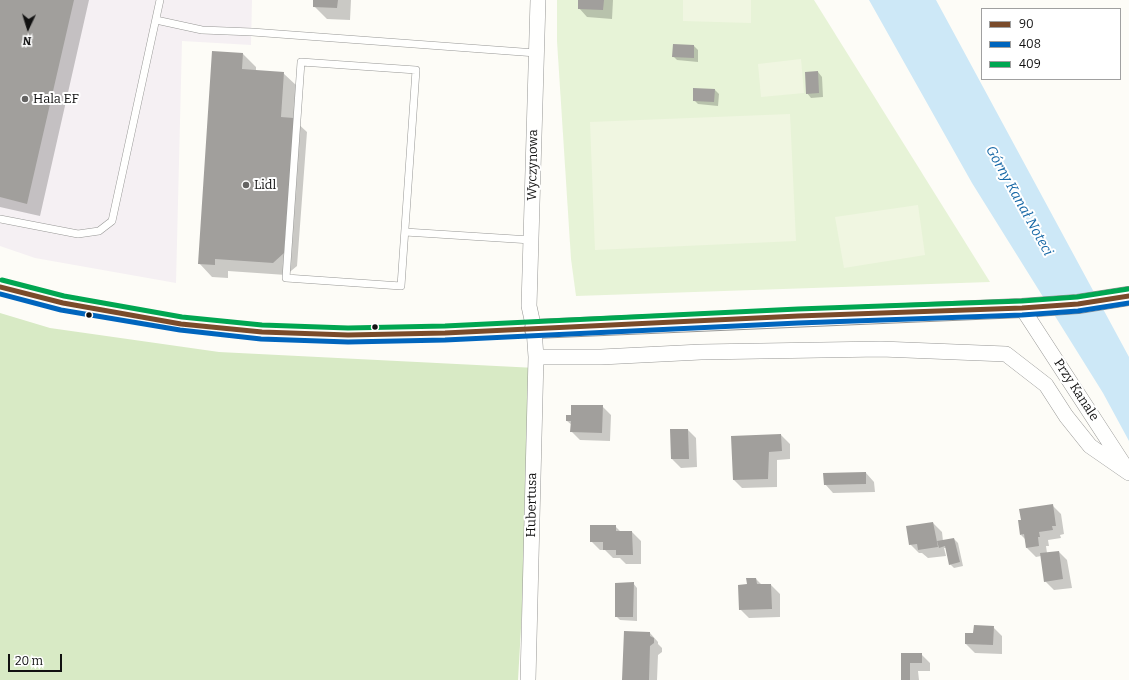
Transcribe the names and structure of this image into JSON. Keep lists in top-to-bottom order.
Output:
{
  "streets": {
    "street": ["Wyczynowa", "Przy Kanale", "Hubertusa"]
  },
  "crossings": [
    ["Wyczynowa", "Hubertusa"]
  ],
  "water": ["Górny Kanał Noteci"],
  "places": ["Hala EF", "Lidl"],
  "lines": ["transit line 409", "transit line 90", "transit line 408"],
  "legend": ["90", "408", "409"],
  "scale_bar": "20 m",
  "north": "bottom"
}
